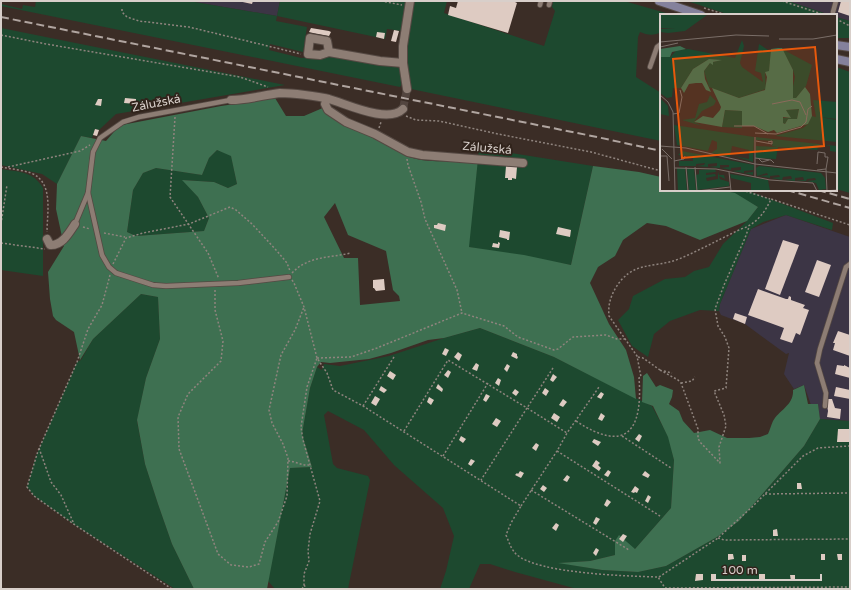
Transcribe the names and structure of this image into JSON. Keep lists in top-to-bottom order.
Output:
{
  "streets": {
    "street": ["Zálužská"]
  },
  "scale_bar": "100 m"
}
